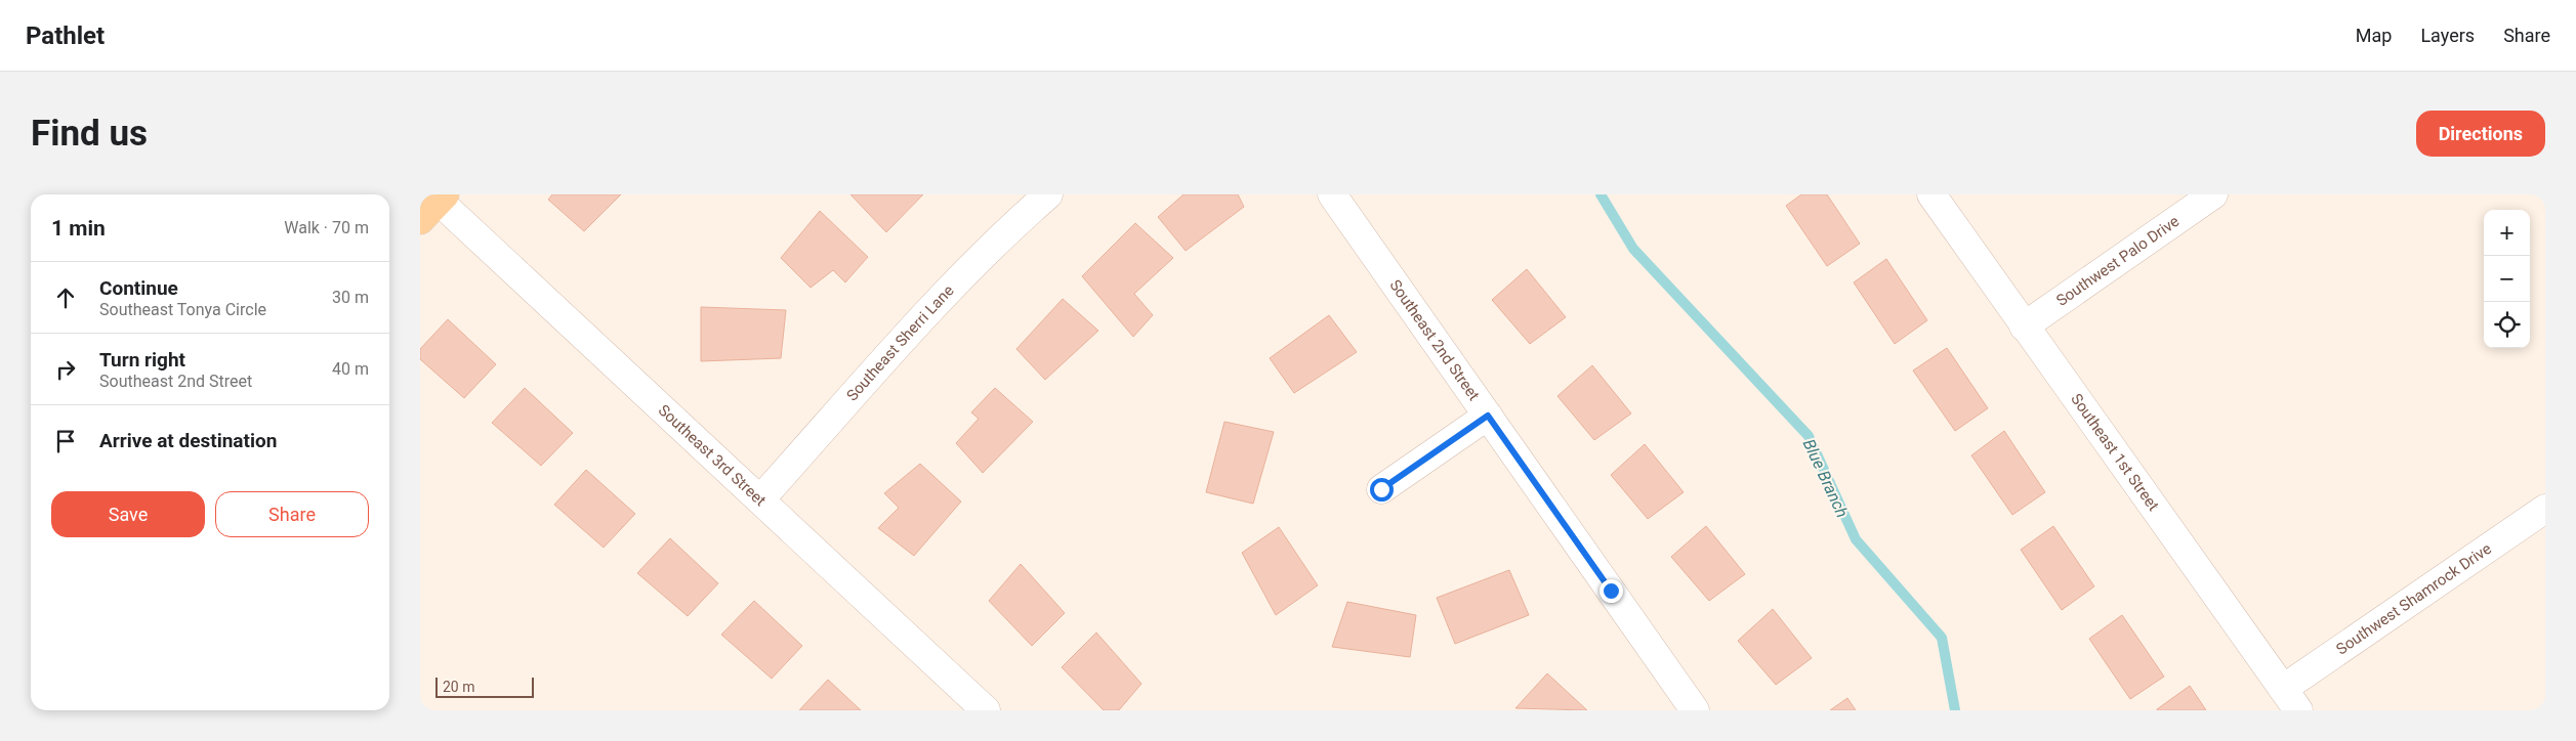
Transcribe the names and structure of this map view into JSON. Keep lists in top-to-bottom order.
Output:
{
  "streets": {
    "street": [
      "Southwest Palo Drive",
      "Southeast 2nd Street",
      "Southeast Sherri Lane",
      "Southeast 1st Street",
      "Southeast 3rd Street",
      "Southwest Shamrock Drive"
    ]
  },
  "crossings": [
    ["Southwest Palo Drive", "Southeast 1st Street"],
    ["Southeast Sherri Lane", "Southeast 3rd Street"],
    ["Southeast 1st Street", "Southwest Shamrock Drive"]
  ],
  "water": ["Blue Branch"],
  "scale_bar": "20 m",
  "page": {
    "header": "Pathlet",
    "nav": ["Map", "Layers", "Share"],
    "buttons": [
      "Directions",
      ["Save", "Share"]
    ],
    "title": "Find us",
    "heading": ["1 min", "Walk · 70 m"],
    "map_buttons": ["+", "−"],
    "list": [
      ["Continue", "Southeast Tonya Circle", "30 m"],
      ["Turn right", "Southeast 2nd Street", "40 m"],
      "Arrive at destination"
    ],
    "scale": "20 m"
  }
}
